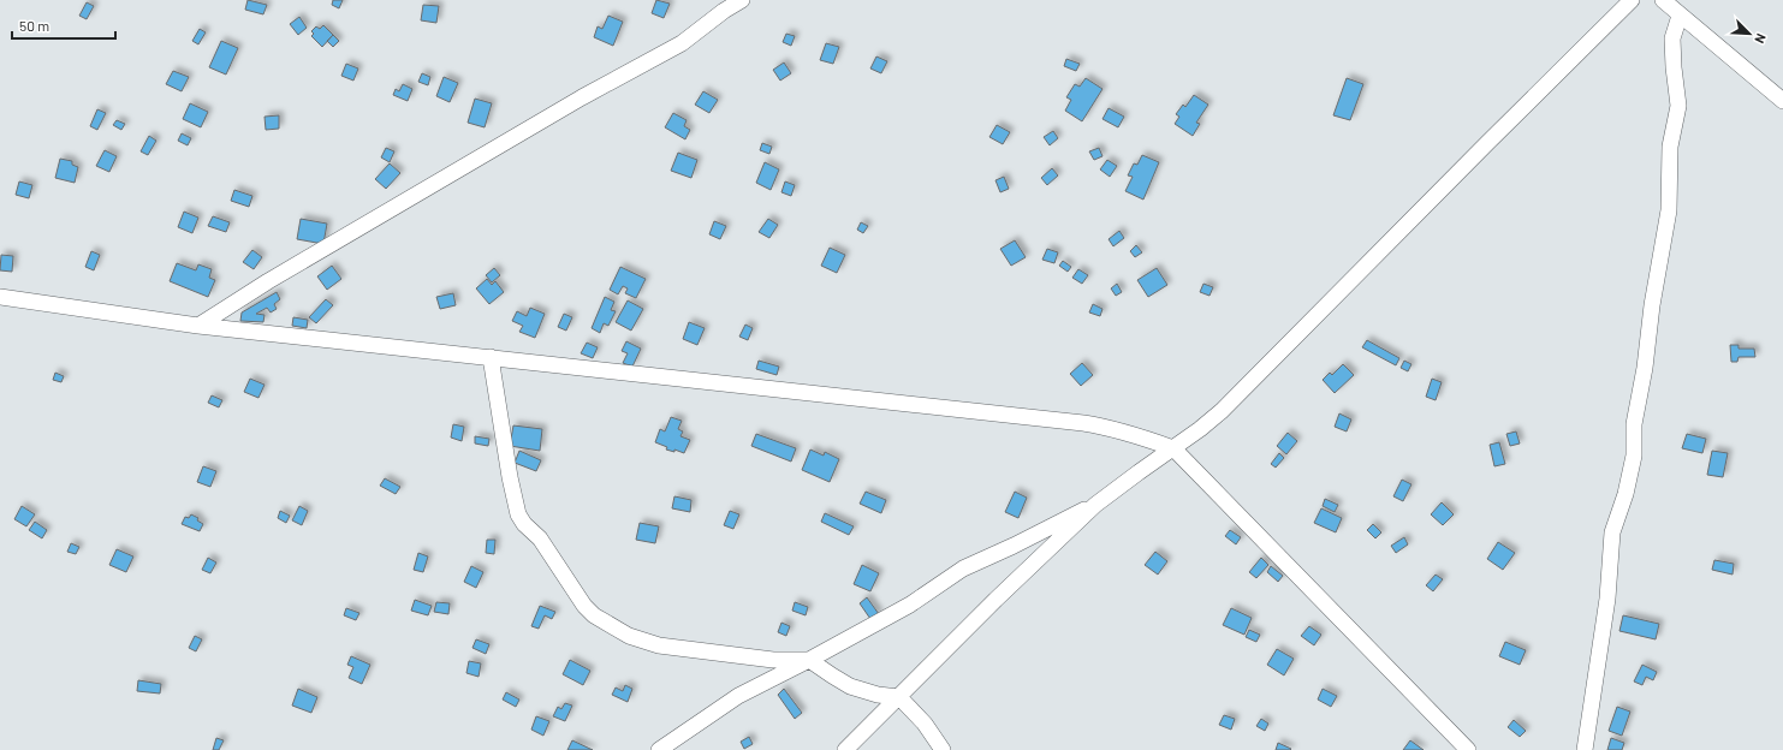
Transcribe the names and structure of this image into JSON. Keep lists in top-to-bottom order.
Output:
{
  "scale_bar": "50 m",
  "north": "bottom right"
}
